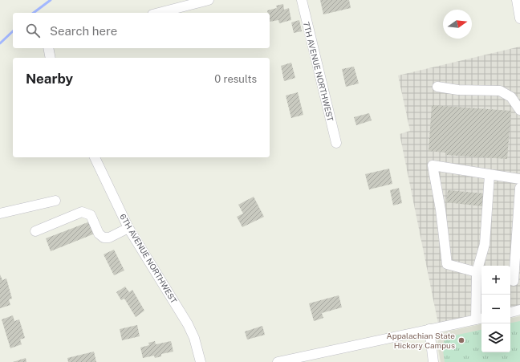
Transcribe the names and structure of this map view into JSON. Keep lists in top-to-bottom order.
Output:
{
  "streets": {
    "street": ["7TH AVENUE NORTHWEST", "6TH AVENUE NORTHWEST"]
  },
  "places": ["Appalachian State Hickory Campus"],
  "north": "right",
  "page": {
    "search": "Search here",
    "heading": ["Nearby", "0 results"],
    "map_buttons": ["+", "−"]
  }
}
